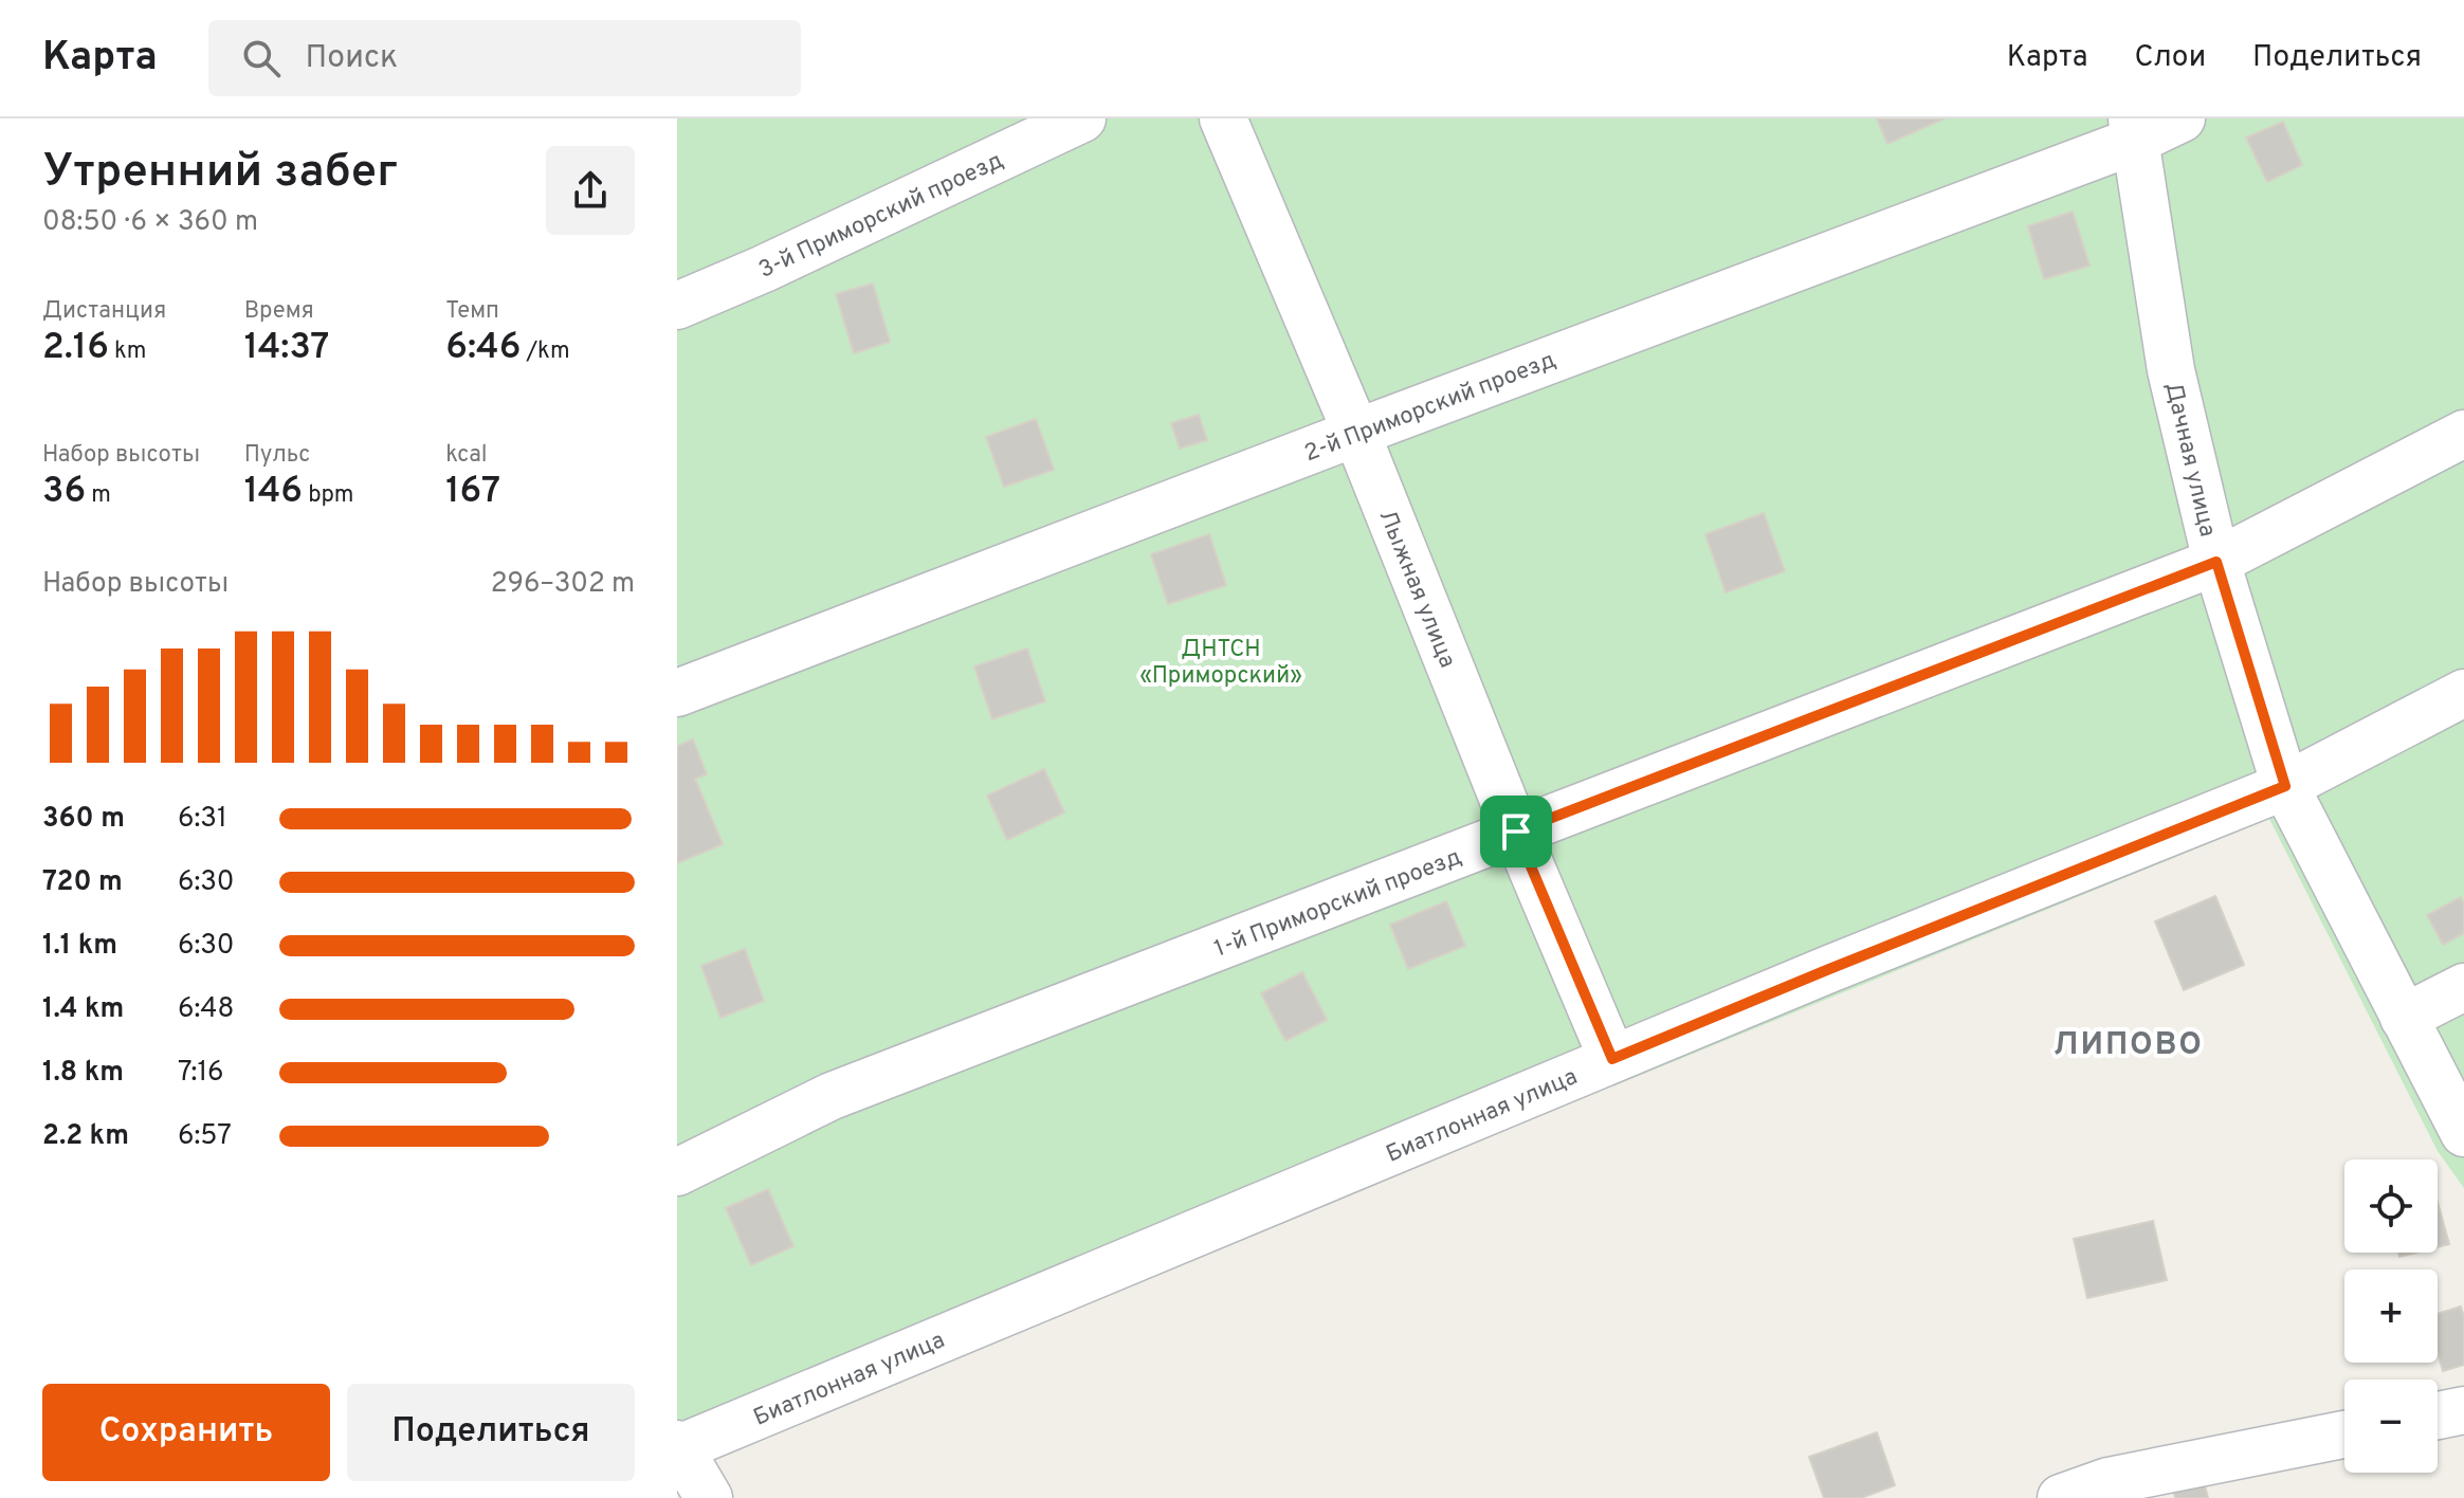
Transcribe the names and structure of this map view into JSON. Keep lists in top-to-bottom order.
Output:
{
  "streets": {
    "street": [
      "3-й Приморский проезд",
      "2-й Приморский проезд",
      "Дачная улица",
      "Лыжная улица",
      "1-й Приморский проезд",
      "Биатлонная улица"
    ]
  },
  "crossings": [
    ["2-й Приморский проезд", "Дачная улица"],
    ["2-й Приморский проезд", "Лыжная улица"],
    ["Дачная улица", "1-й Приморский проезд"],
    ["Дачная улица", "Биатлонная улица"],
    ["Лыжная улица", "1-й Приморский проезд"],
    ["Лыжная улица", "Биатлонная улица"]
  ],
  "districts": ["ЛИПОВО"],
  "parks": ["ДНТСН «Приморский»"],
  "page": {
    "header": "Карта",
    "search": "Поиск",
    "nav": ["Карта", "Слои", "Поделиться"],
    "heading": ["Утренний забег", "08:50 · 6 × 360 m"],
    "stats": [
      ["Дистанция", "2.16 km"],
      ["Время", "14:37"],
      ["Темп", "6:46 /km"],
      ["Набор высоты", "36 m"],
      ["Пульс", "146 bpm"],
      ["kcal", "167"]
    ],
    "chart": ["Набор высоты", "296–302 m"],
    "list": [
      {
        "name": "360 m",
        "note": "6:31"
      },
      {
        "name": "720 m",
        "note": "6:30"
      },
      {
        "name": "1.1 km",
        "note": "6:30"
      },
      {
        "name": "1.4 km",
        "note": "6:48"
      },
      {
        "name": "1.8 km",
        "note": "7:16"
      },
      {
        "name": "2.2 km",
        "note": "6:57"
      }
    ],
    "map_buttons": ["+", "−"],
    "buttons": ["Сохранить", "Поделиться"]
  }
}
